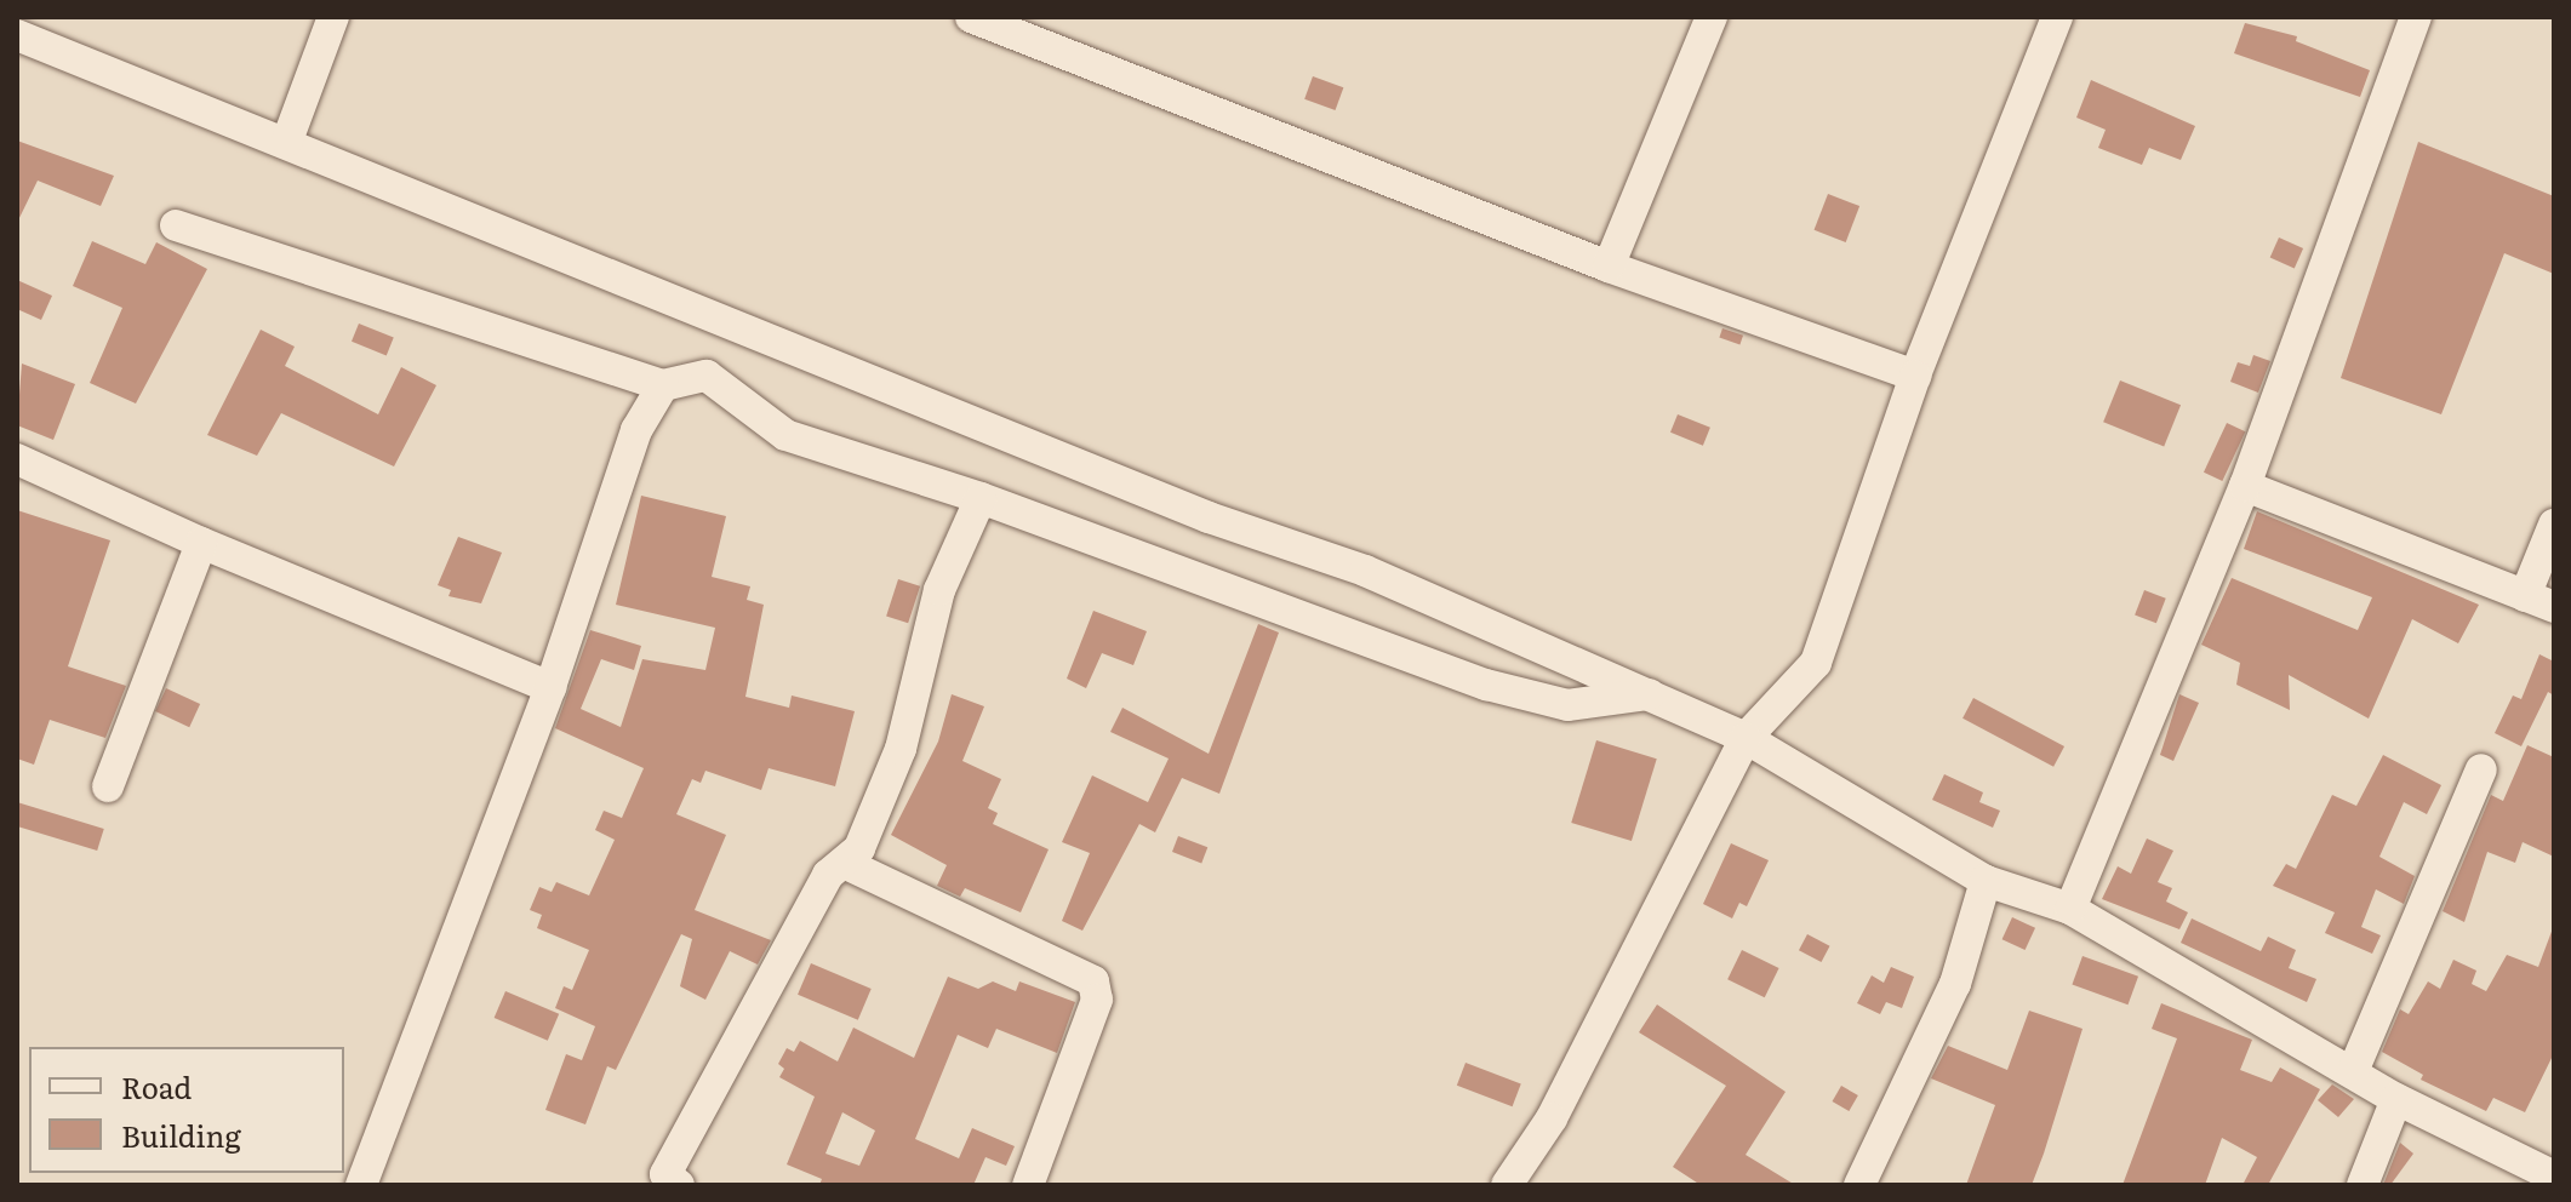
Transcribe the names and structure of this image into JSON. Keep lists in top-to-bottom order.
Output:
{
  "legend": ["Road", "Building"]
}
